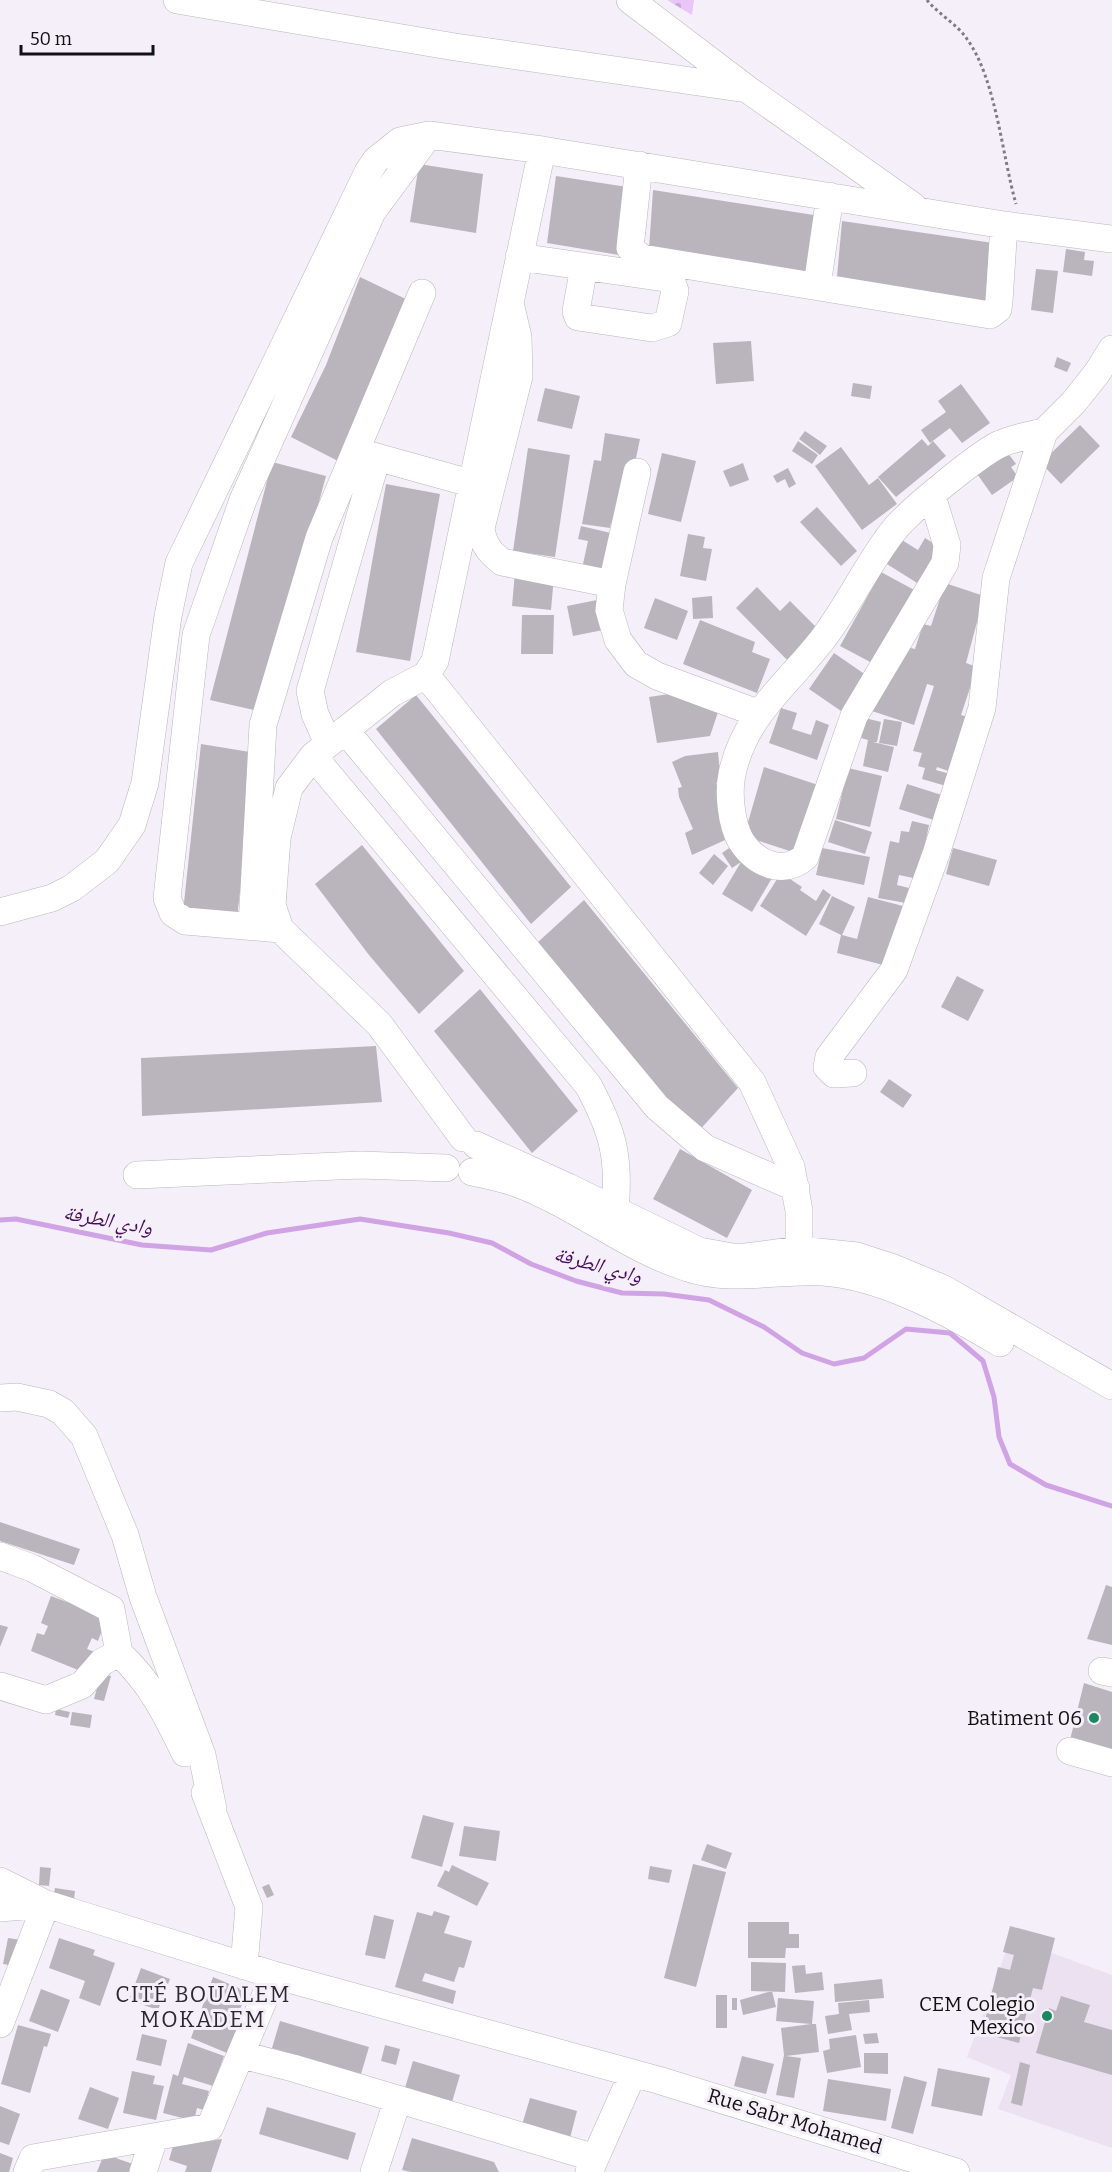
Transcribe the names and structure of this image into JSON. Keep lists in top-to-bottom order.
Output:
{
  "streets": {
    "street": ["Rue Sabr Mohamed"]
  },
  "districts": ["CITÉ BOUALEM MOKADEM"],
  "water": ["وادي الطرفة"],
  "places": ["Batiment 06", "CEM Colegio Mexico"],
  "scale_bar": "50 m"
}
